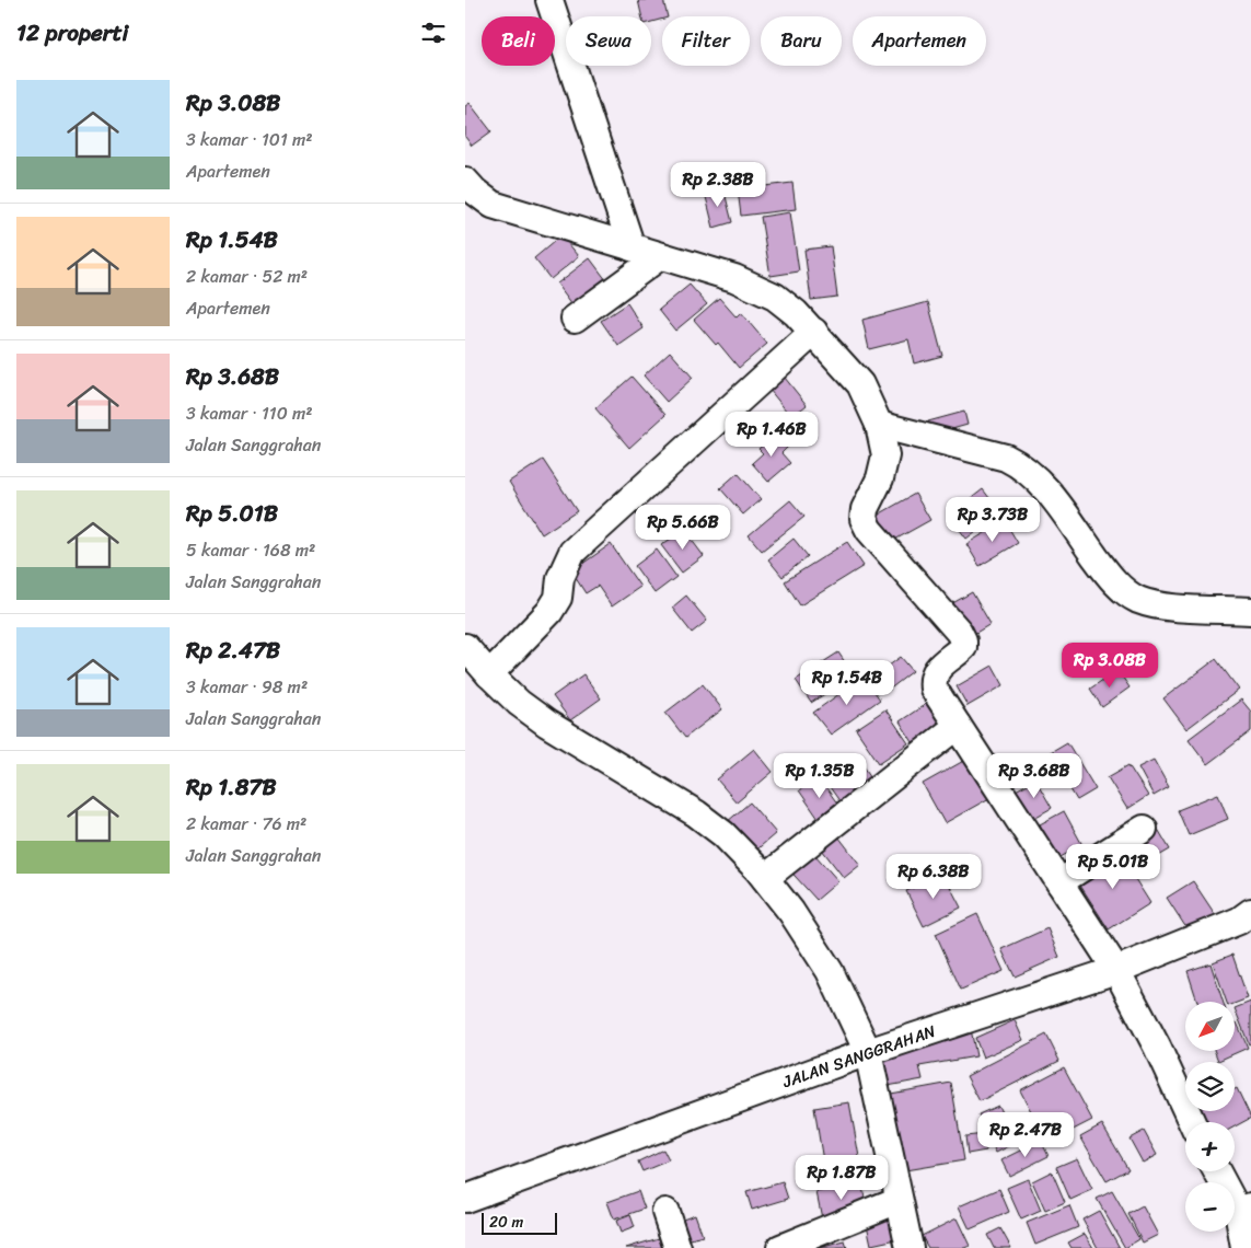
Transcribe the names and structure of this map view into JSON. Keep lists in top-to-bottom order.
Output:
{
  "streets": {
    "street": ["JALAN SANGGRAHAN"]
  },
  "scale_bar": "20 m",
  "north": "bottom left",
  "page": {
    "heading": "12 properti",
    "chip": [
      "Beli",
      "Sewa",
      "Filter",
      "Baru",
      "Apartemen"
    ],
    "list": [
      {
        "name": "Rp 3.08B",
        "note": "3 kamar · 101 m² · Apartemen"
      },
      {
        "name": "Rp 1.54B",
        "note": "2 kamar · 52 m² · Apartemen"
      },
      {
        "name": "Rp 3.68B",
        "note": "3 kamar · 110 m² · Jalan Sanggrahan"
      },
      {
        "name": "Rp 5.01B",
        "note": "5 kamar · 168 m² · Jalan Sanggrahan"
      },
      {
        "name": "Rp 2.47B",
        "note": "3 kamar · 98 m² · Jalan Sanggrahan"
      },
      {
        "name": "Rp 1.87B",
        "note": "2 kamar · 76 m² · Jalan Sanggrahan"
      }
    ],
    "price": [
      "Rp 2.38B",
      "Rp 1.46B",
      "Rp 3.73B",
      "Rp 5.66B",
      "Rp 3.08B",
      "Rp 1.54B",
      "Rp 1.35B",
      "Rp 3.68B",
      "Rp 5.01B",
      "Rp 6.38B",
      "Rp 2.47B",
      "Rp 1.87B"
    ],
    "map_buttons": ["+", "−"],
    "scale": "20 m"
  }
}
